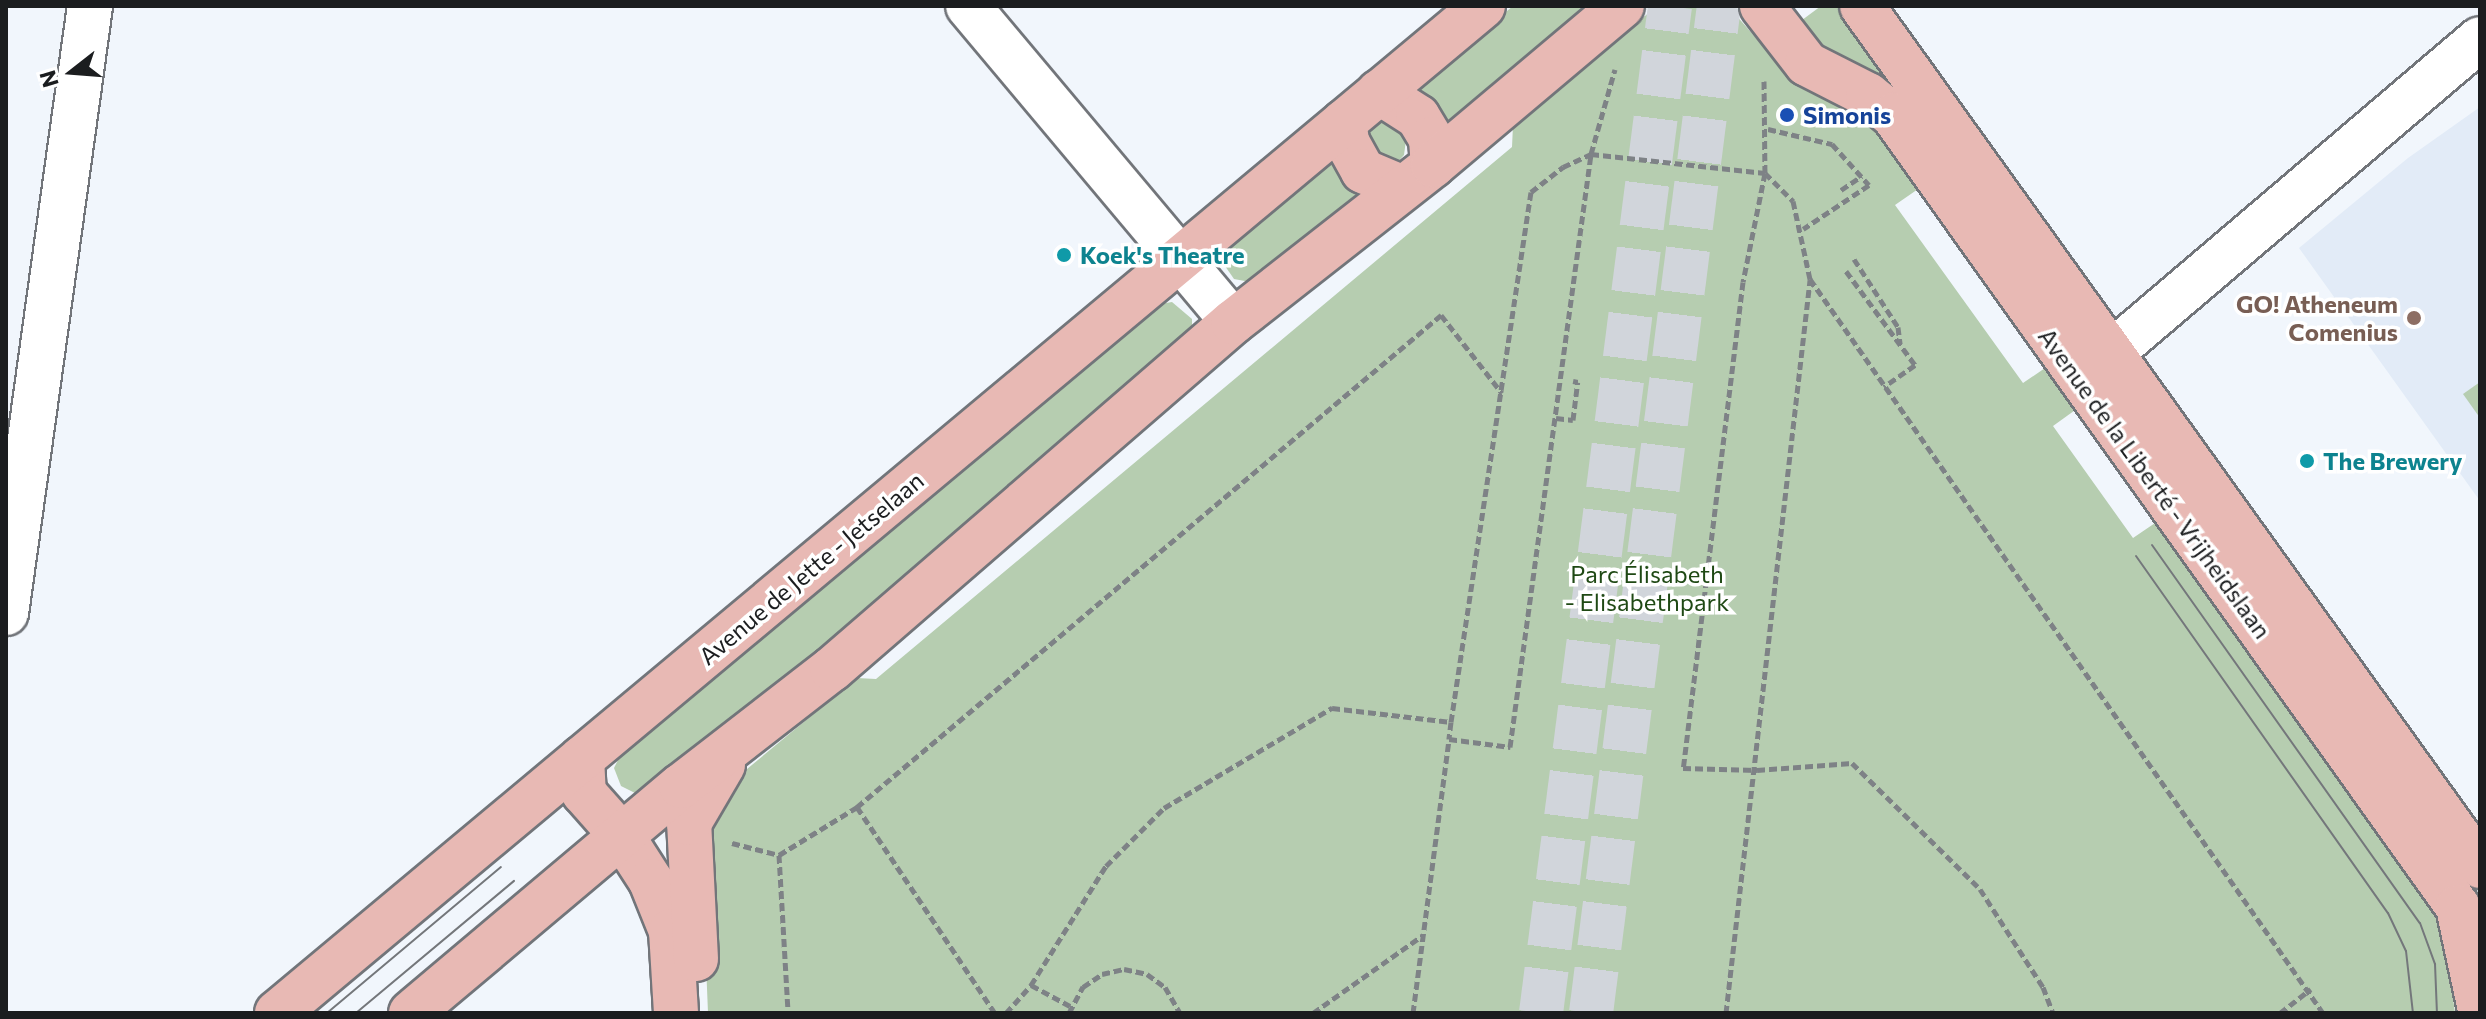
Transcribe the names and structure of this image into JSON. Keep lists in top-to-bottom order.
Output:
{
  "streets": {
    "main road": ["Avenue de la Liberté - Vrijheidslaan", "Avenue de Jette - Jetselaan"]
  },
  "parks": ["Parc Élisabeth - Elisabethpark"],
  "places": [
    "Simonis",
    "Koek's Theatre",
    "GO! Atheneum Comenius",
    "The Brewery"
  ],
  "north": "left"
}
